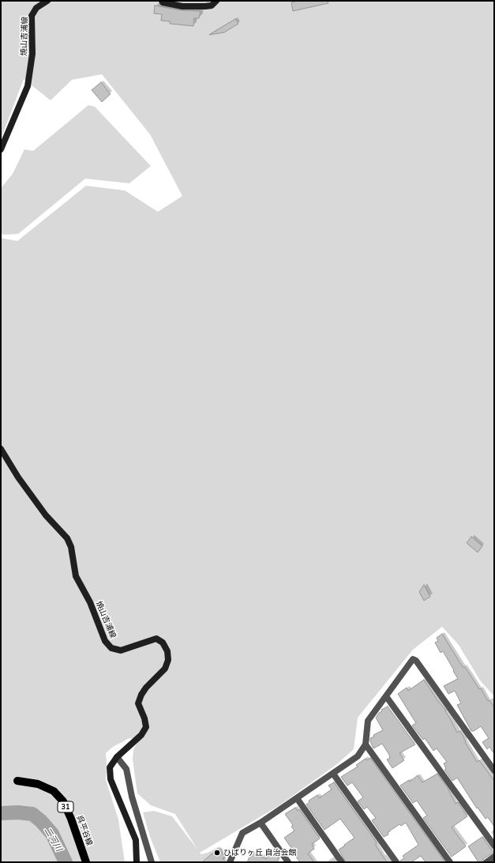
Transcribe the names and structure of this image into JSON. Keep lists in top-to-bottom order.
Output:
{
  "streets": {
    "main road": ["焼山吉浦線", "31", "呉平谷線"]
  },
  "water": ["二河川"],
  "places": ["ひばりヶ丘 自治会館"]
}
